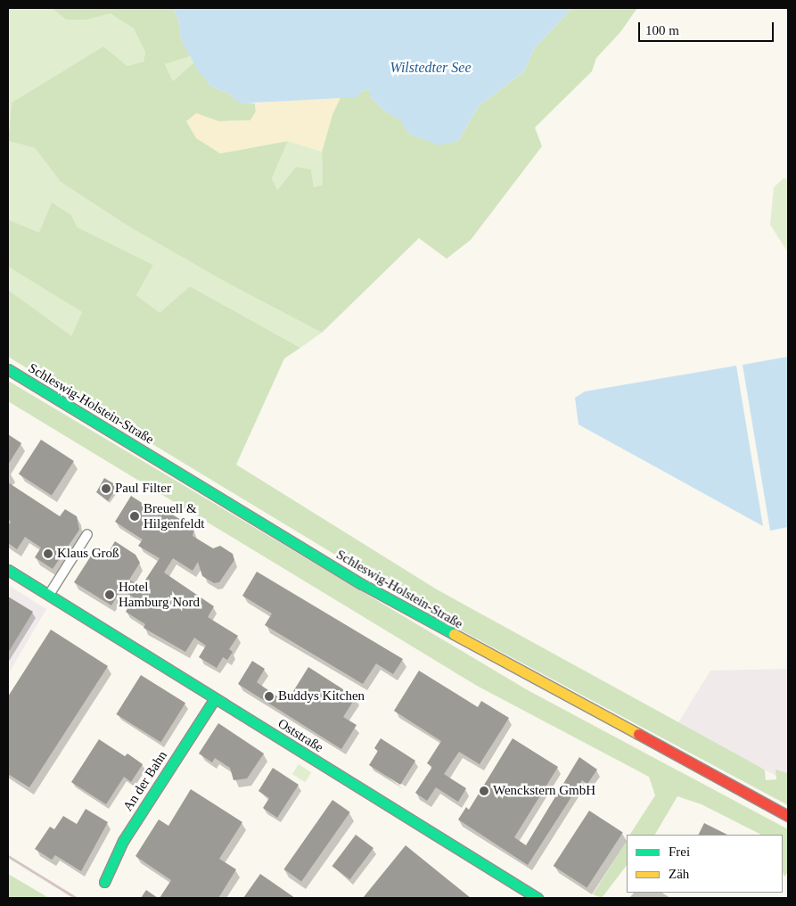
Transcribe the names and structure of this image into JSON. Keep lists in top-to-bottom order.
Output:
{
  "streets": {
    "main road": ["Schleswig-Holstein-Straße", "Oststraße", "An der Bahn"]
  },
  "crossings": [
    ["Oststraße", "An der Bahn"]
  ],
  "water": ["Wilstedter See"],
  "places": [
    "Paul Filter",
    "Breuell & Hilgenfeldt",
    "Klaus Groß",
    "Hotel Hamburg Nord",
    "Buddys Kitchen",
    "Wenckstern GmbH"
  ],
  "legend": ["Frei", "Zäh"],
  "scale_bar": "100 m"
}
